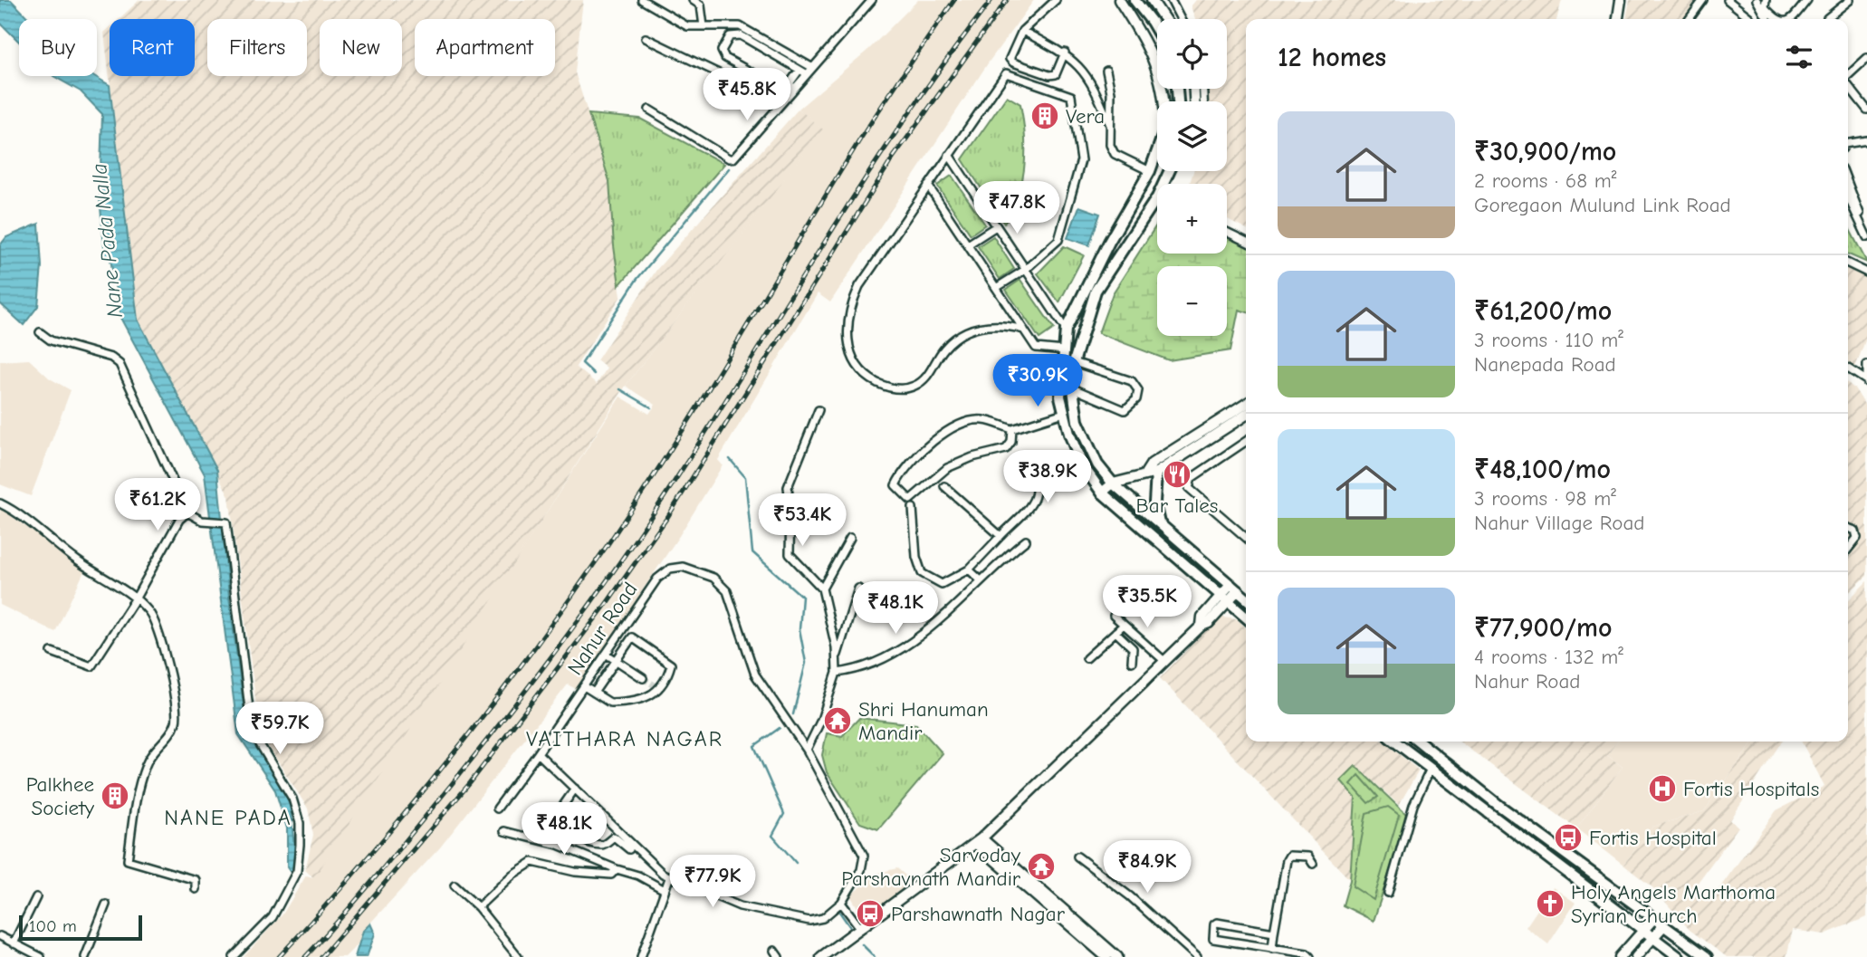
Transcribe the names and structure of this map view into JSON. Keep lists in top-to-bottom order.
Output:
{
  "streets": {
    "street": ["Nahur Road"]
  },
  "districts": ["VAITHARA NAGAR", "NANE PADA"],
  "water": ["Nane Pada Nalla"],
  "places": {
    "building": ["Vera", "Palkhee Society"],
    "restaurant": ["Bar Tales"],
    "temple": ["Shri Hanuman Mandir", "Sarvoday Parshavnath Mandir"],
    "hospital": ["Fortis Hospitals"],
    "bus stop": ["Fortis Hospital", "Parshawnath Nagar"],
    "church": ["Holy Angels Marthoma Syrian Church"]
  },
  "scale_bar": "100 m",
  "page": {
    "map_buttons": ["+", "−"],
    "chip": [
      "Buy",
      "Rent",
      "Filters",
      "New",
      "Apartment"
    ],
    "heading": "12 homes",
    "price": [
      "₹45.8K",
      "₹47.8K",
      "₹30.9K",
      "₹38.9K",
      "₹61.2K",
      "₹53.4K",
      "₹35.5K",
      "₹48.1K",
      "₹59.7K",
      "₹48.1K",
      "₹84.9K",
      "₹77.9K"
    ],
    "list": [
      {
        "name": "₹30,900/mo",
        "note": "2 rooms · 68 m² · Goregaon Mulund Link Road"
      },
      {
        "name": "₹61,200/mo",
        "note": "3 rooms · 110 m² · Nanepada Road"
      },
      {
        "name": "₹48,100/mo",
        "note": "3 rooms · 98 m² · Nahur Village Road"
      },
      {
        "name": "₹77,900/mo",
        "note": "4 rooms · 132 m² · Nahur Road"
      }
    ],
    "scale": "100 m"
  }
}
